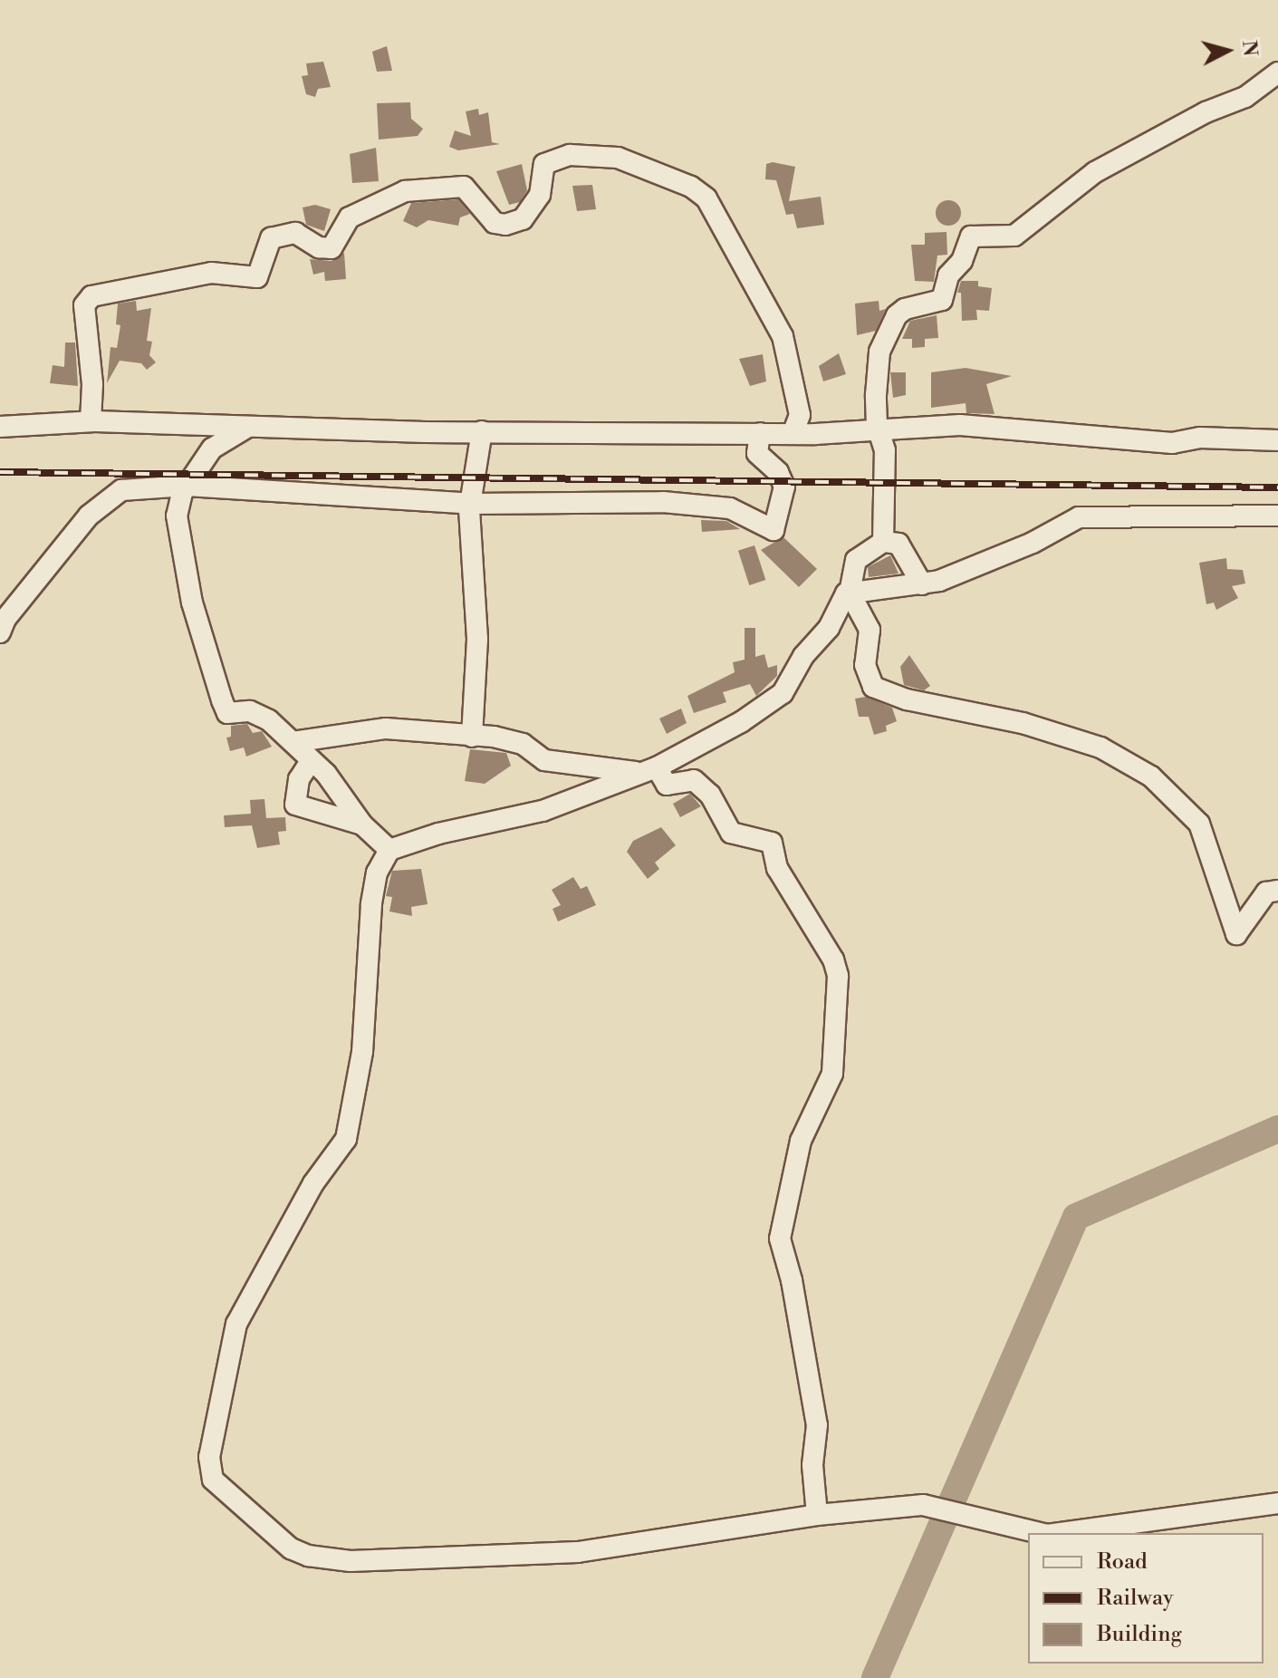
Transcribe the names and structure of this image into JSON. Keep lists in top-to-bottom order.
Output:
{
  "legend": ["Road", "Railway", "Building"],
  "north": "right"
}
